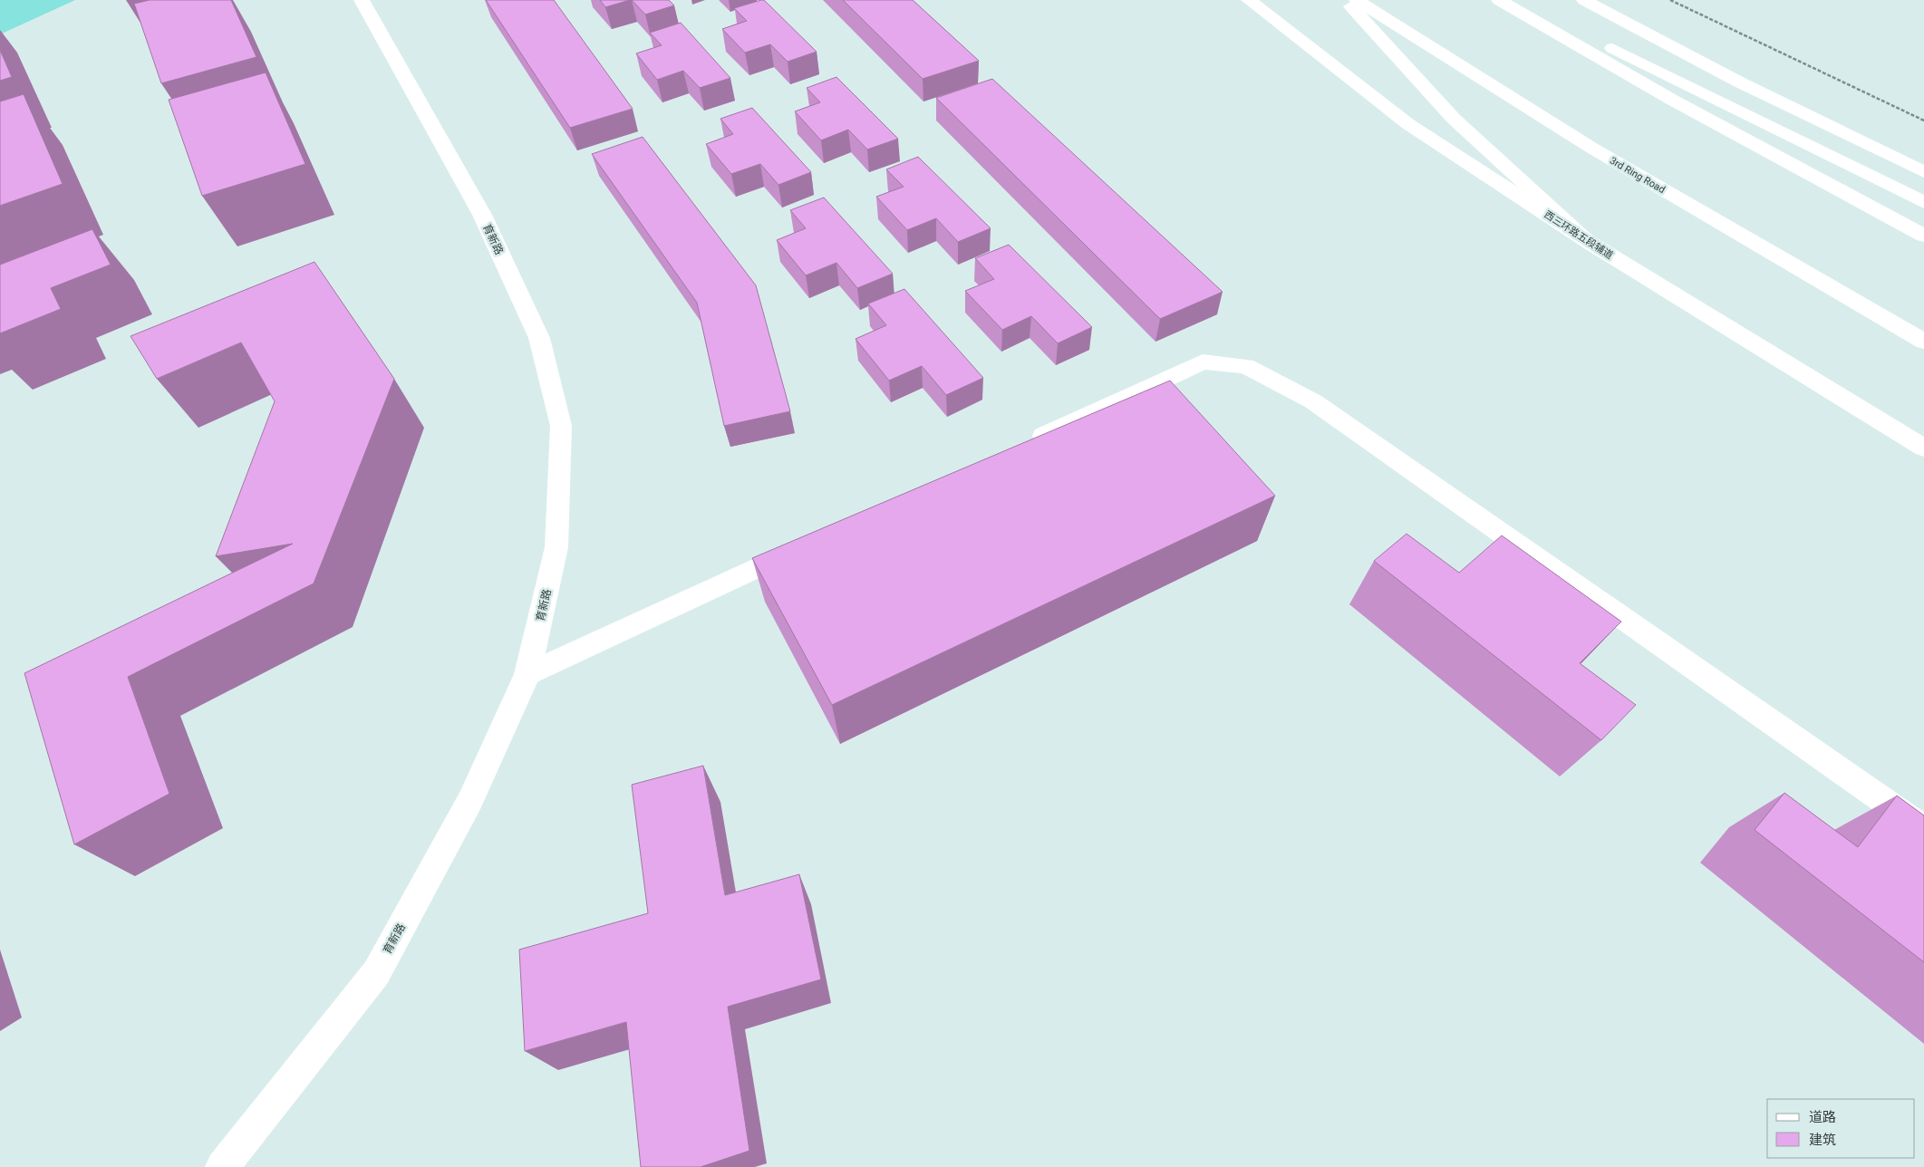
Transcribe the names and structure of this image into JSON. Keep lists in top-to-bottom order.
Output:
{
  "streets": {
    "main road": ["3rd Ring Road", "西三环路五段辅道", "育新路"]
  },
  "legend": ["道路", "建筑"]
}
